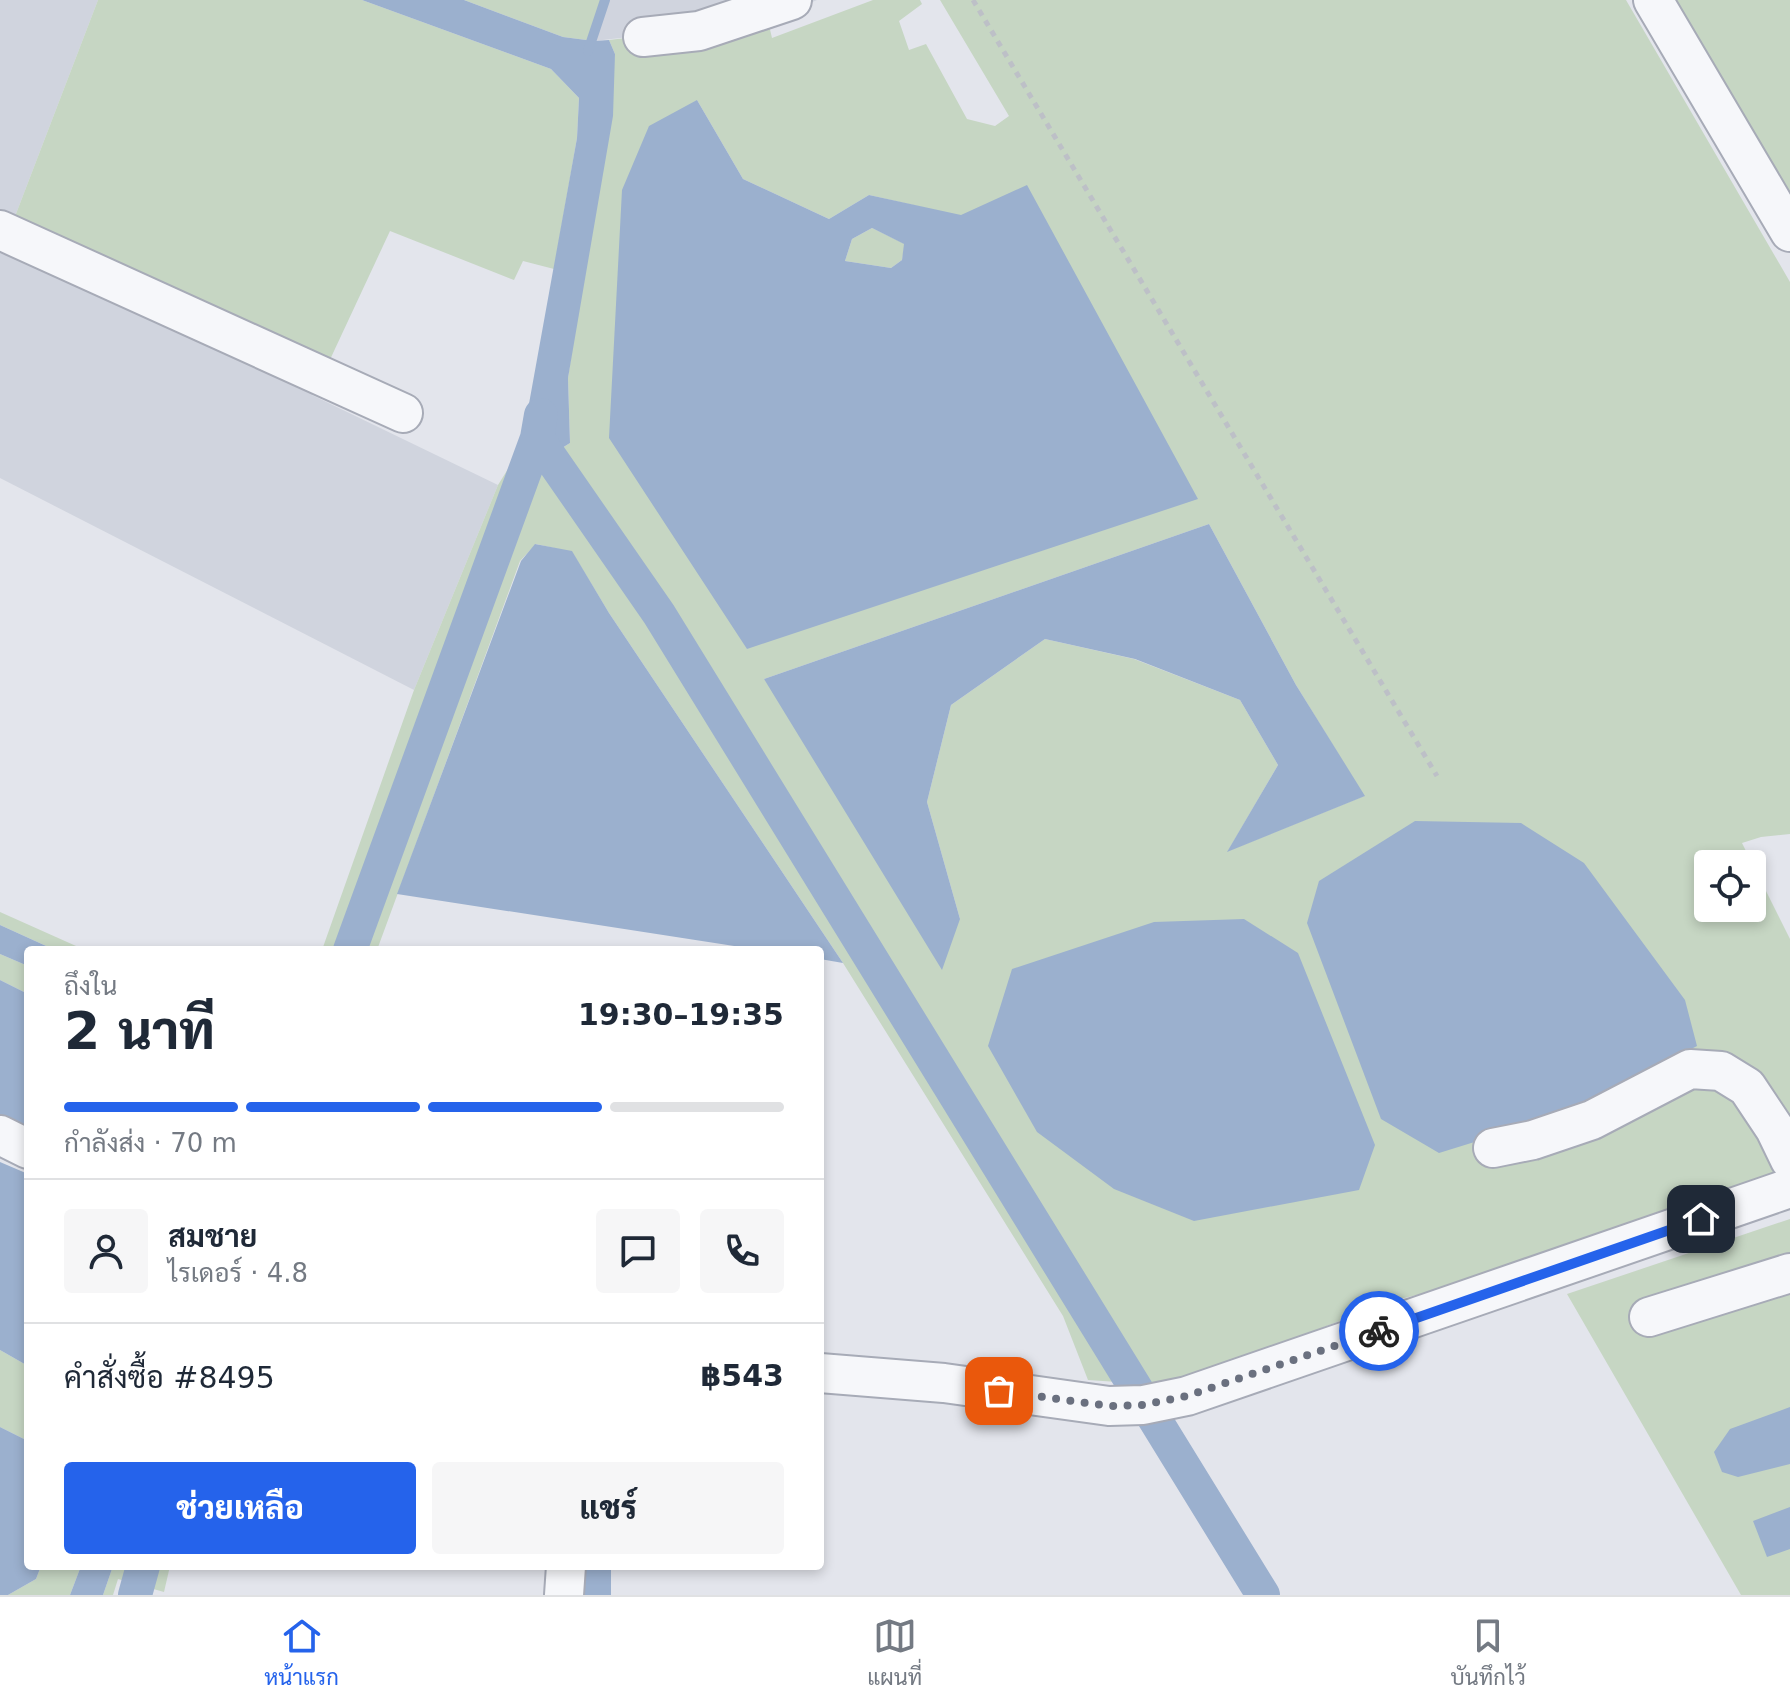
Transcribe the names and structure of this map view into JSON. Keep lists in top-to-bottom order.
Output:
{
  "page": {
    "heading": ["2 นาที", "ถึงใน", "19:30–19:35"],
    "panel": [
      "สมชาย",
      "ไรเดอร์ · 4.8",
      "คำสั่งซื้อ #8495",
      "฿543"
    ],
    "bar": "กำลังส่ง · 70 m",
    "buttons": ["ช่วยเหลือ", "แชร์"],
    "tabs": ["หน้าแรก", "แผนที่", "บันทึกไว้"]
  }
}
